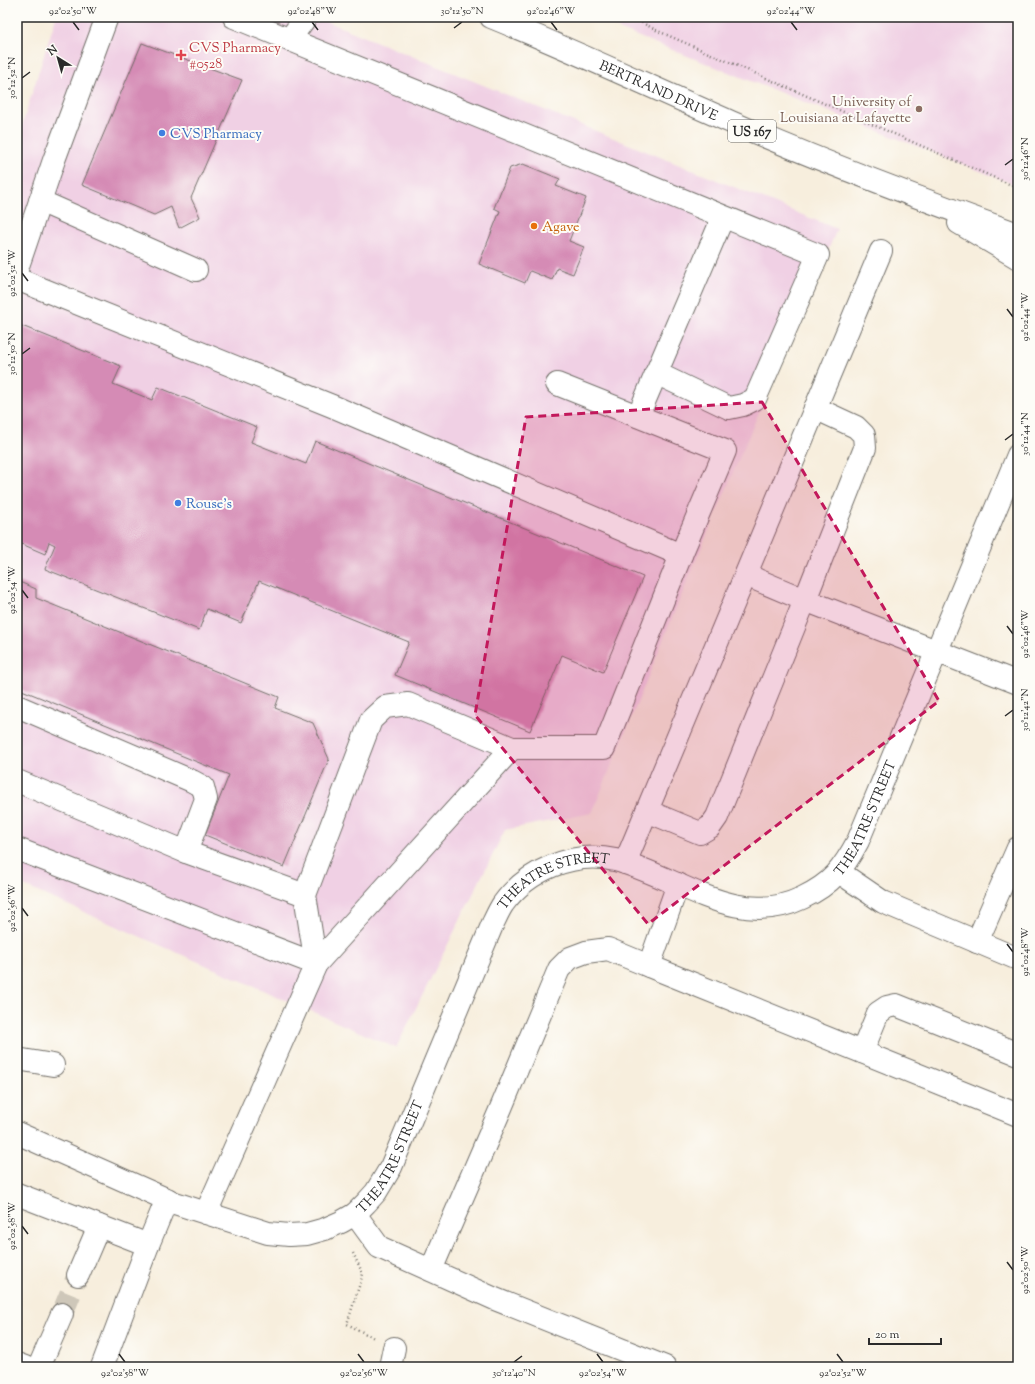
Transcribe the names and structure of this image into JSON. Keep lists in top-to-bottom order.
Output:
{
  "streets": {
    "street": ["BERTRAND DRIVE", "US 167", "THEATRE STREET"]
  },
  "places": {
    "health": ["CVS Pharmacy #0528"],
    "other": [
      "University of Louisiana at Lafayette",
      "CVS Pharmacy",
      "Agave",
      "Rouse's"
    ]
  },
  "scale_bar": "20 m",
  "north": "top left",
  "coordinates": [
    "92°02'50\"W",
    "92°02'48\"W",
    "30°12'50\"N",
    "92°02'46\"W",
    "92°02'44\"W",
    "30°12'52\"N",
    "30°12'46\"N",
    "92°02'52\"W",
    "30°12'44\"N",
    "92°02'54\"W",
    "30°12'42\"N",
    "92°02'56\"W",
    "92°02'58\"W",
    "30°12'40\"N"
  ]
}
